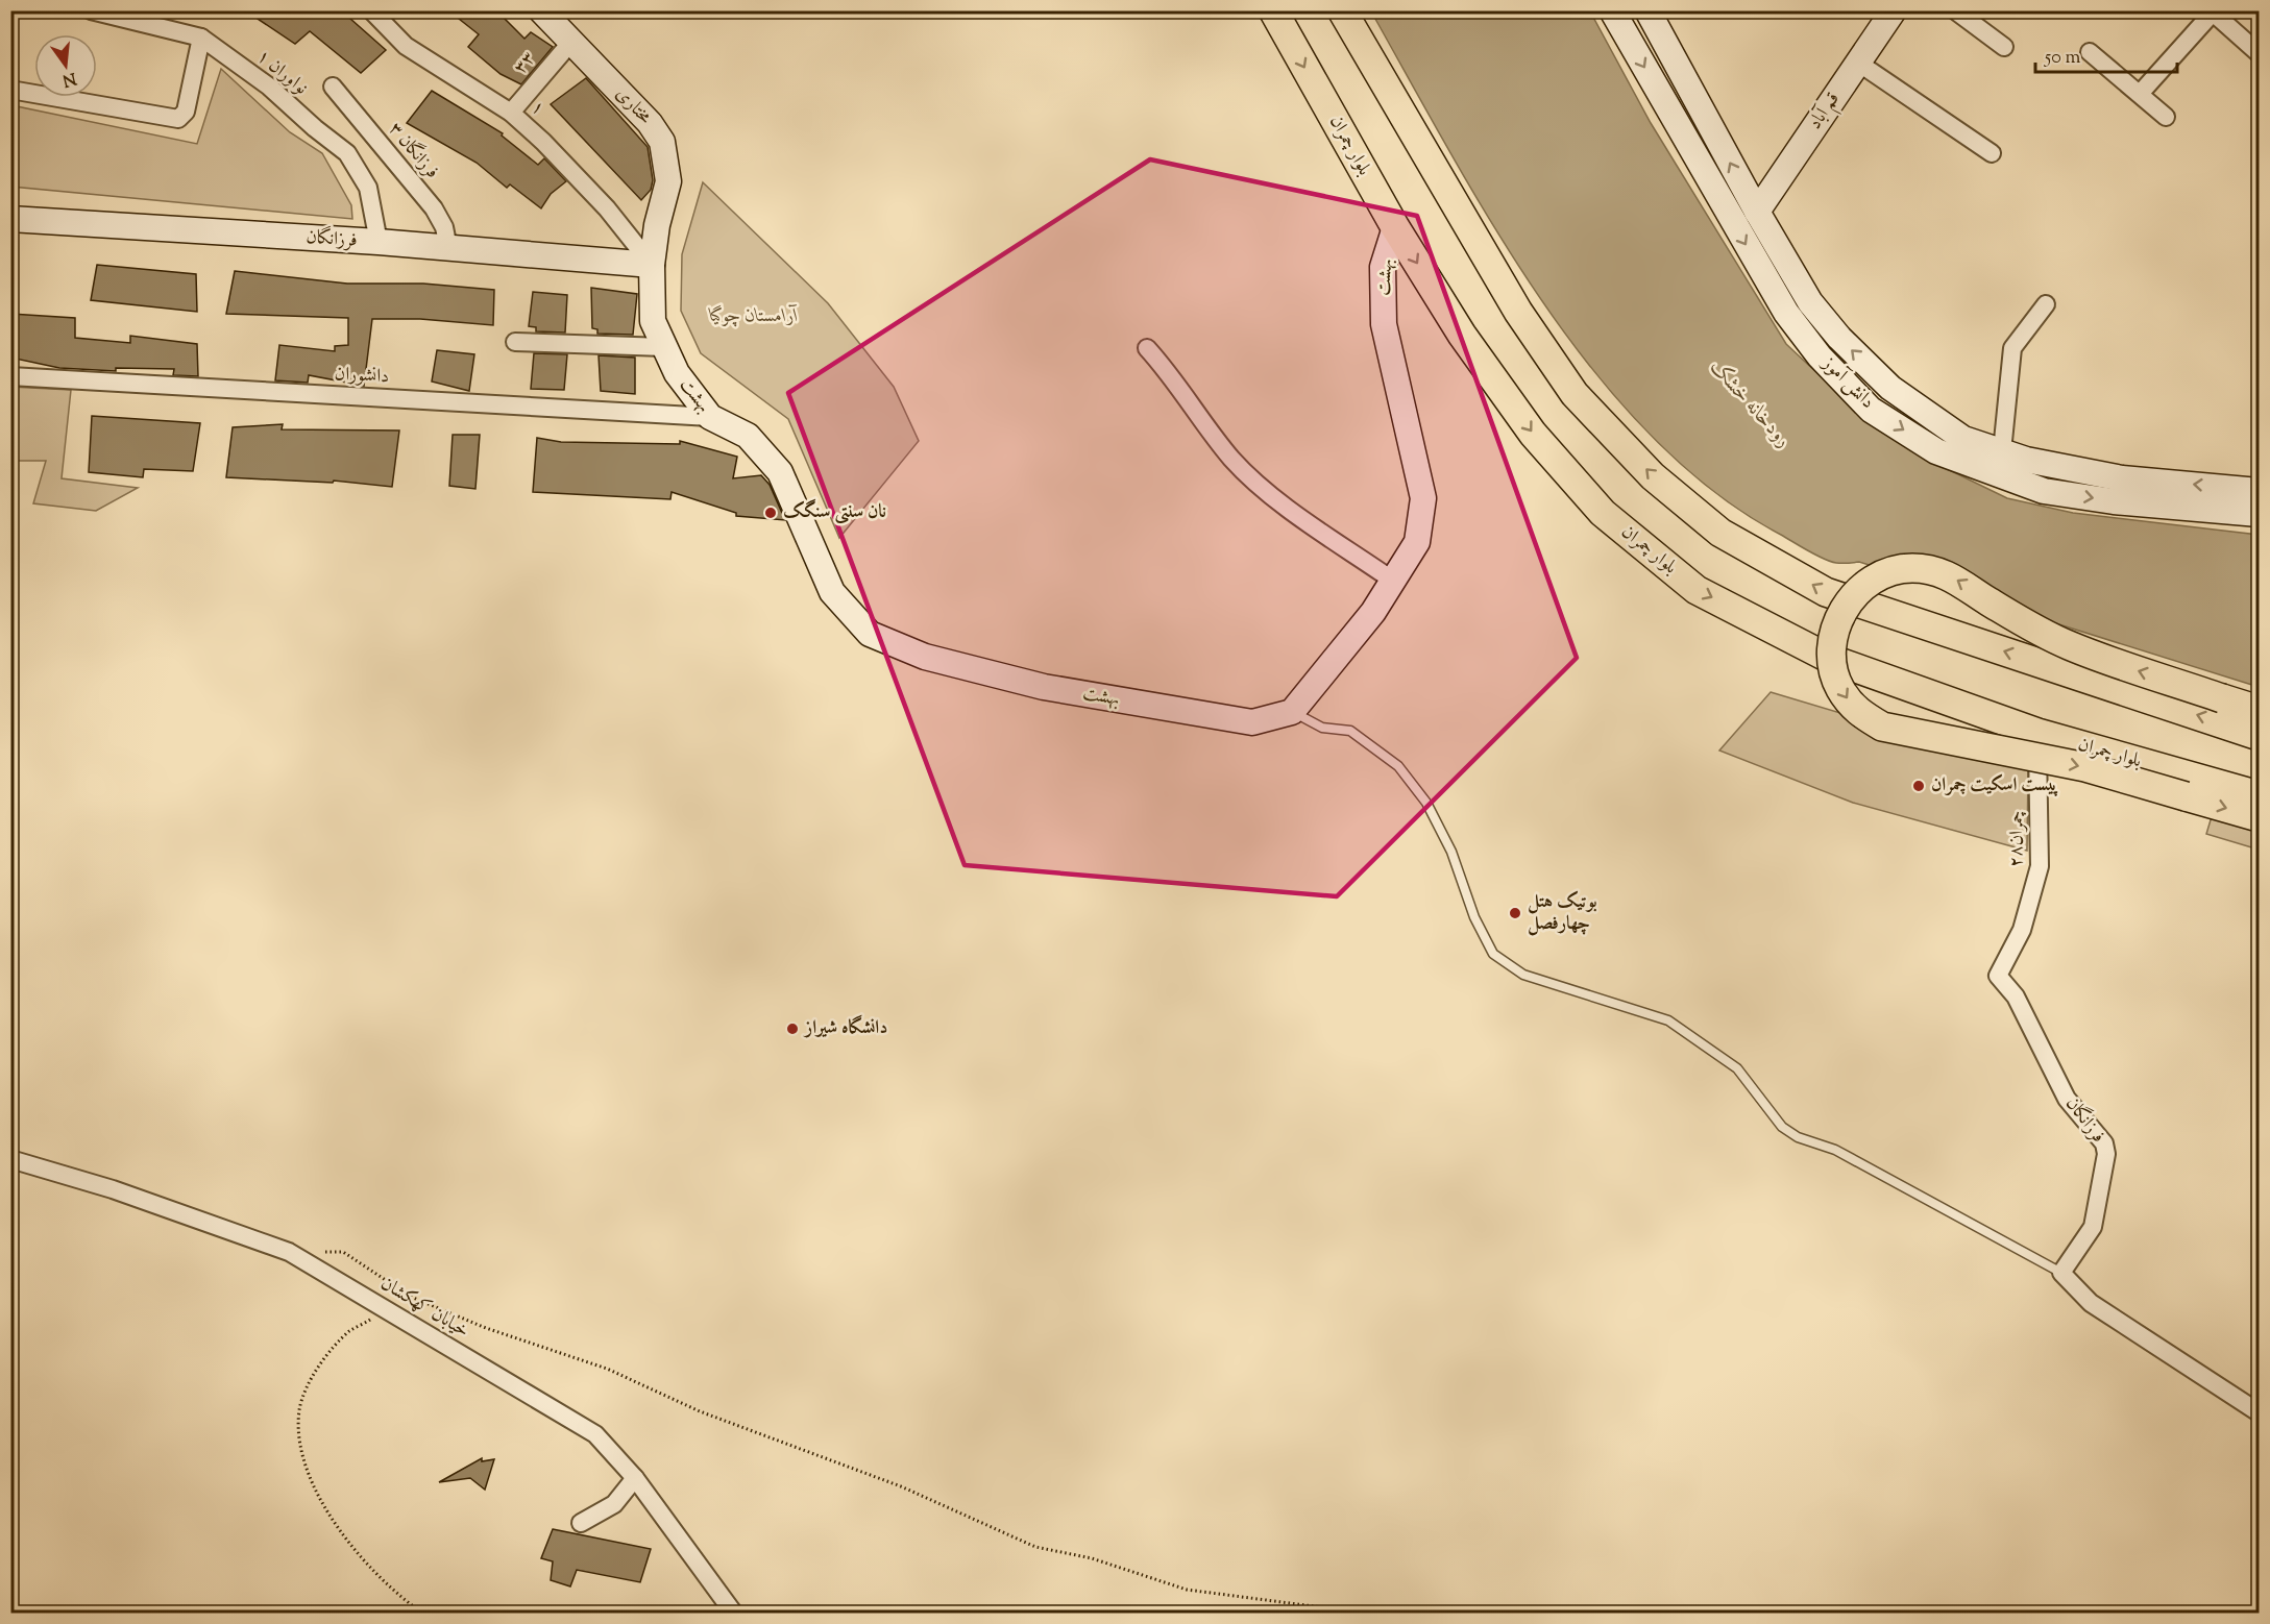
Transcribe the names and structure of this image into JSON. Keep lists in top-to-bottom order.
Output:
{
  "streets": {
    "main road": ["بلوار چمران"],
    "street": [
      "۳۳",
      "نواوران ۱",
      "مختاری",
      "۱",
      "قم آباد",
      "فرزانگان ۳",
      "فرزانگان",
      "بهشت",
      "دانشوران",
      "دانش آموز",
      "چمران۲۸",
      "خیابان کهکشان"
    ]
  },
  "crossings": [
    ["۳۳", "مختاری"],
    ["۳۳", "۱"],
    ["نواوران ۱", "فرزانگان"],
    ["مختاری", "بهشت"],
    ["۱", "فرزانگان"],
    ["۱", "بهشت"],
    ["قم آباد", "دانش آموز"],
    ["بلوار چمران", "بهشت"],
    ["بلوار چمران", "چمران۲۸"],
    ["فرزانگان ۳", "فرزانگان"],
    ["فرزانگان", "بهشت"],
    ["فرزانگان", "چمران۲۸"],
    ["بهشت", "دانشوران"]
  ],
  "water": ["رودخانه خشک"],
  "parks": ["آرامستان چوگیا"],
  "places": [
    "نان سنتی سنگک",
    "پیست اسکیت چمران",
    "بوتیک هتل چهارفصل",
    "دانشگاه شیراز"
  ],
  "scale_bar": "50 m",
  "north": "bottom"
}
